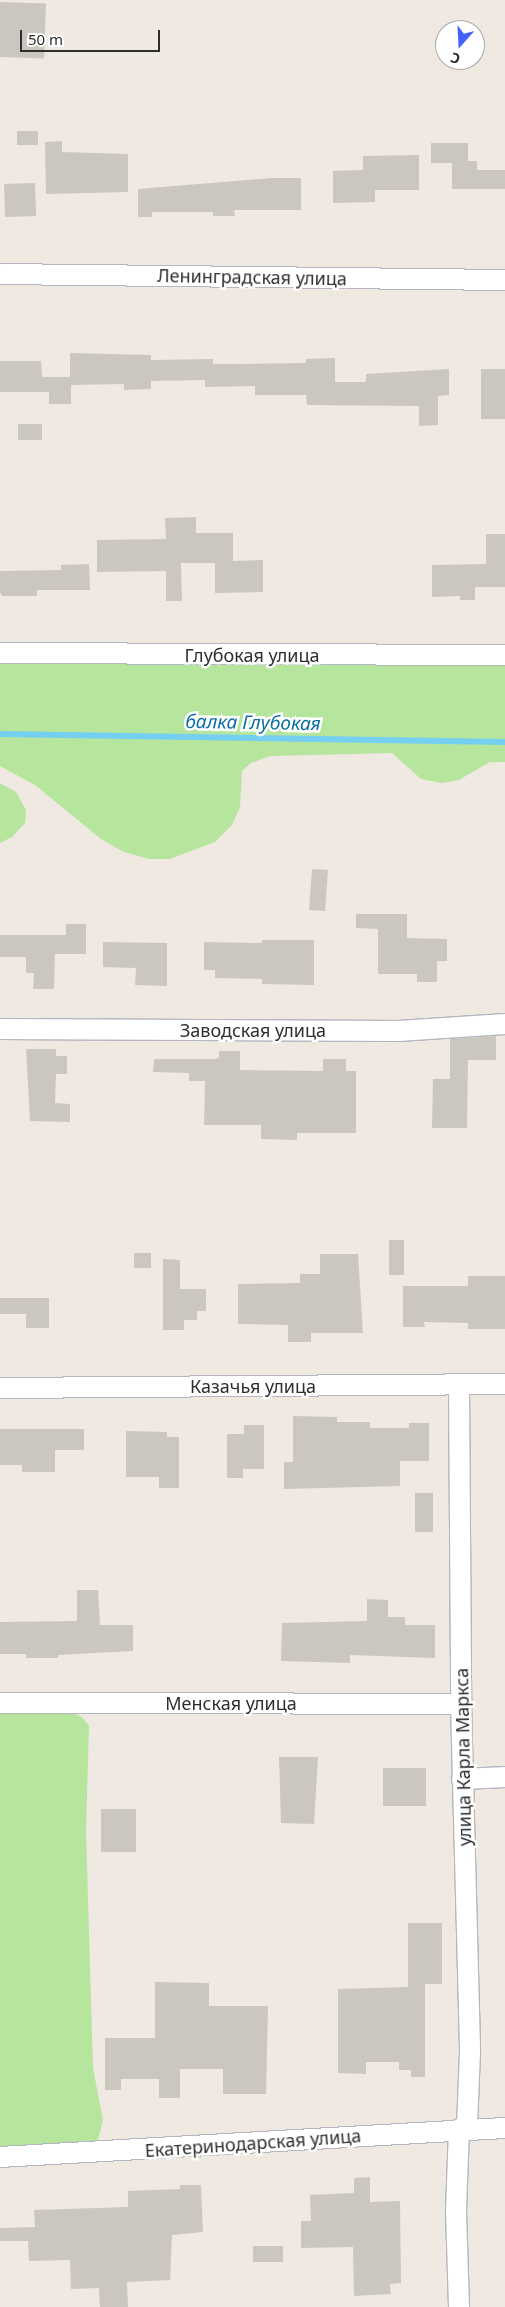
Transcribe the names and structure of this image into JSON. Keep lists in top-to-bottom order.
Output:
{
  "streets": {
    "street": [
      "Ленинградская улица",
      "Глубокая улица",
      "Заводская улица",
      "Казачья улица",
      "Менская улица",
      "улица Карла Маркса",
      "Екатеринодарская улица"
    ]
  },
  "crossings": [
    ["Казачья улица", "улица Карла Маркса"],
    ["Менская улица", "улица Карла Маркса"],
    ["улица Карла Маркса", "Екатеринодарская улица"]
  ],
  "water": ["балка Глубокая"],
  "scale_bar": "50 m",
  "north": "bottom"
}
